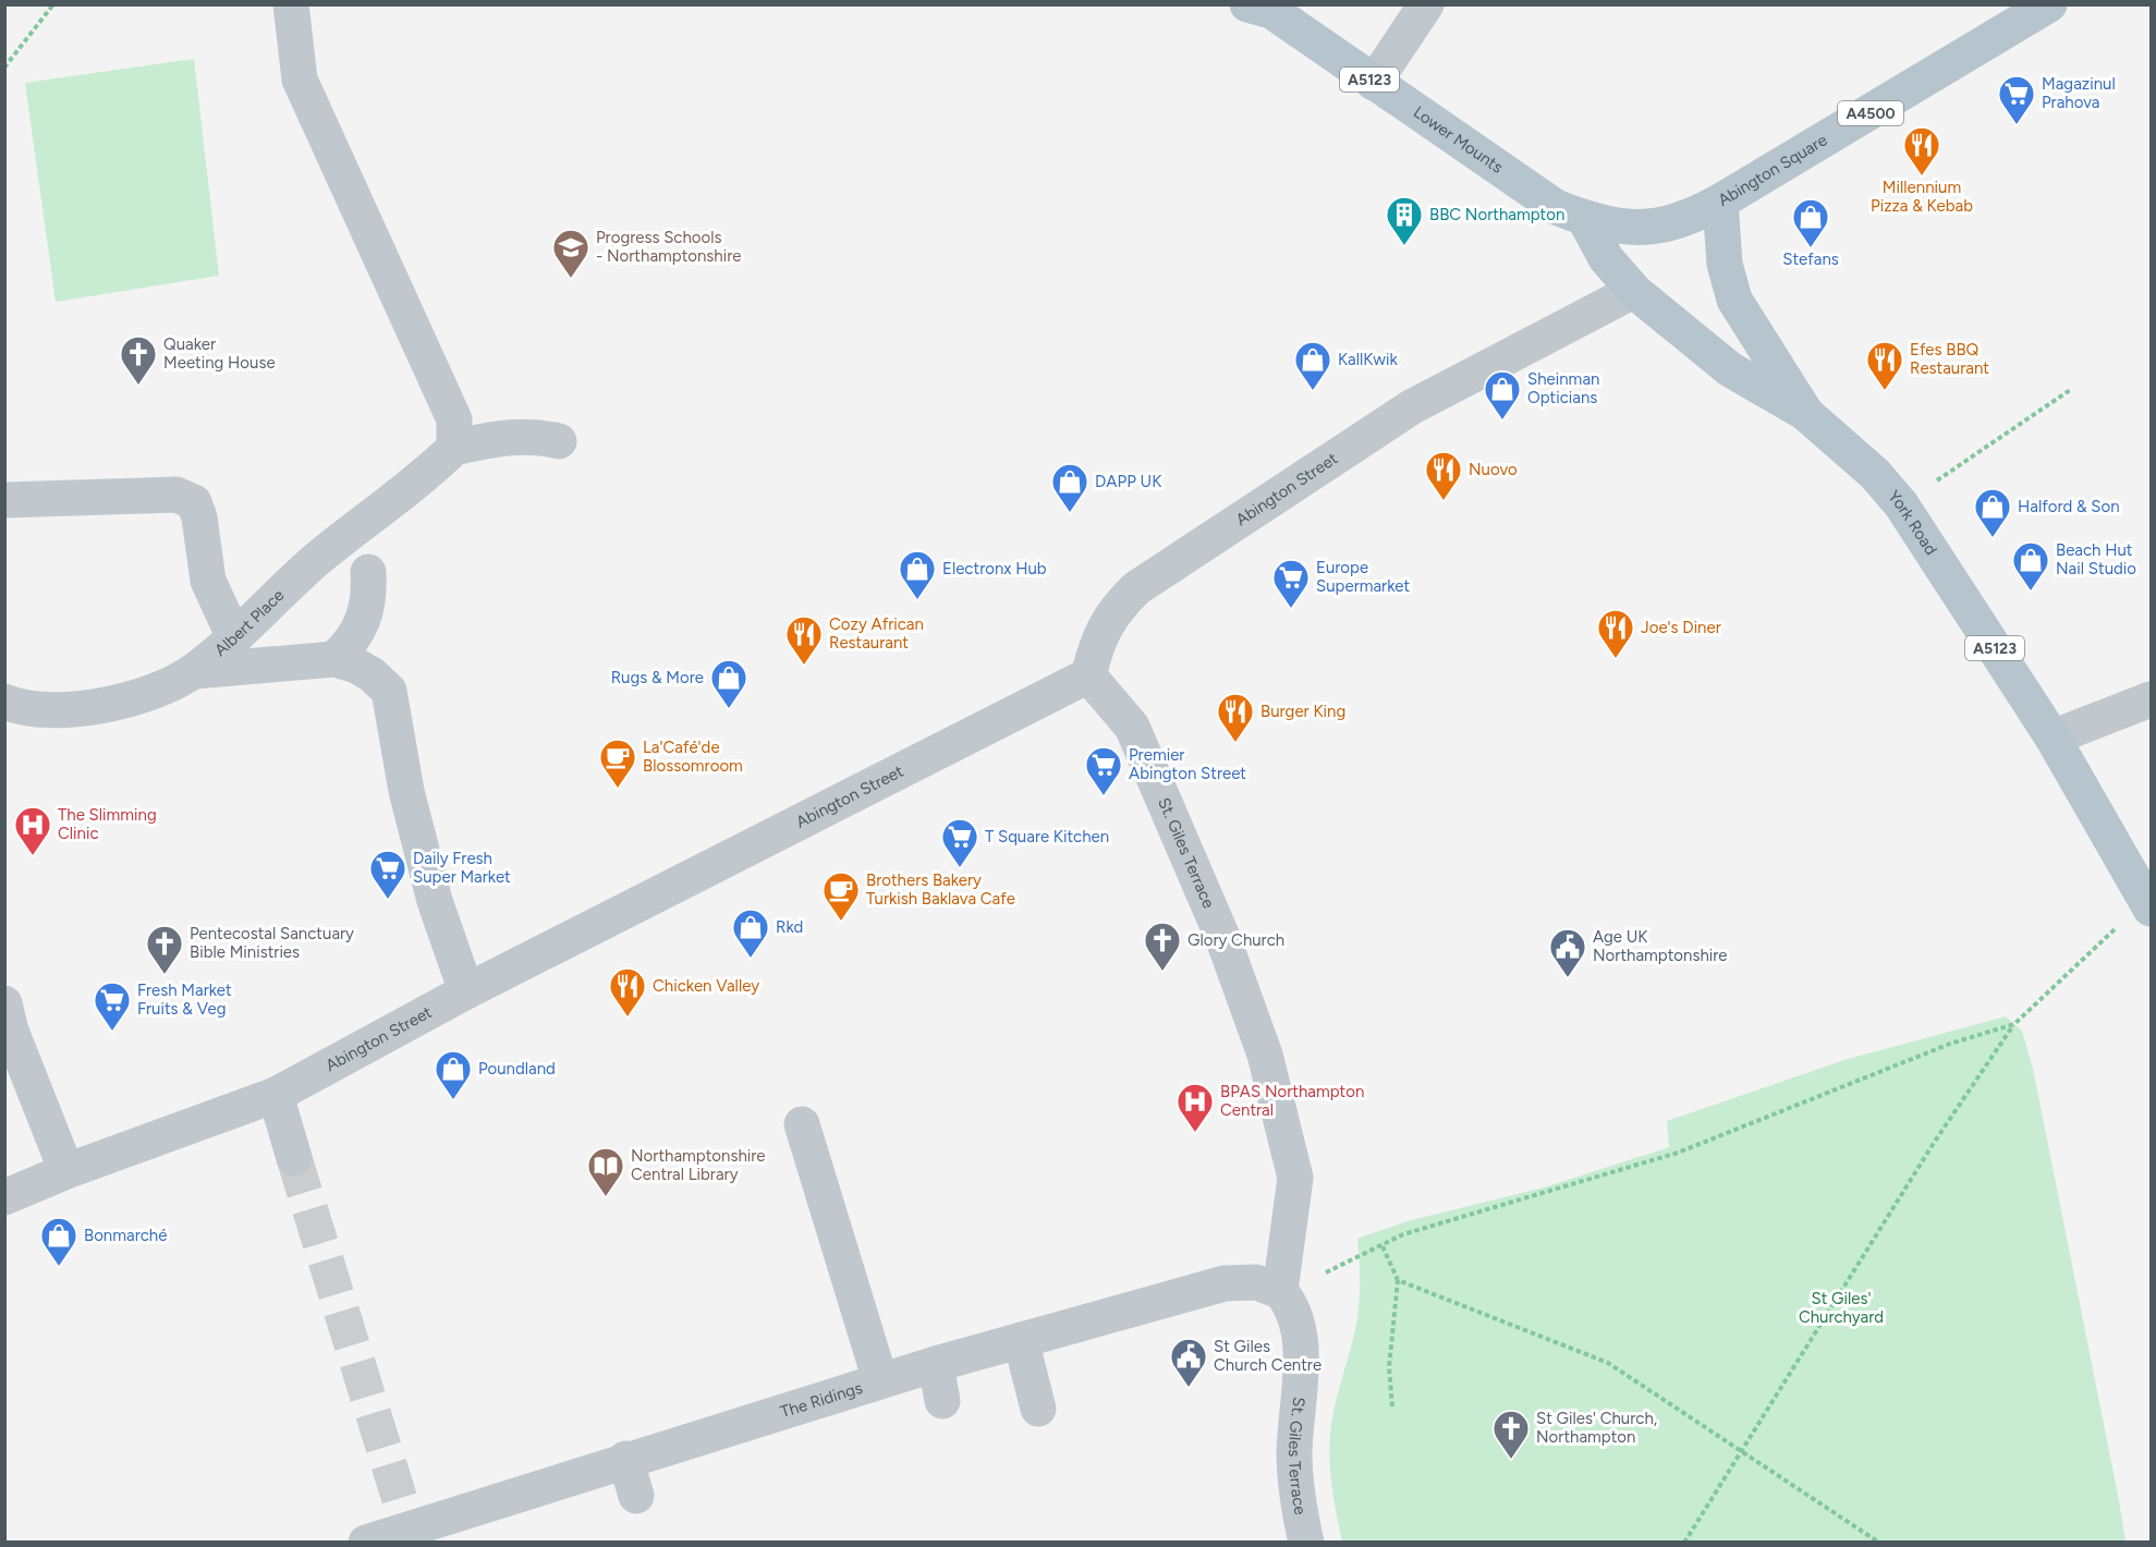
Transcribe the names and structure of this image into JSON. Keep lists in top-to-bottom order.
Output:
{
  "streets": {
    "main road": [
      "A5123",
      "A4500",
      "Lower Mounts",
      "Abington Square",
      "York Road"
    ],
    "street": [
      "Abington Street",
      "Albert Place",
      "St. Giles Terrace",
      "The Ridings"
    ]
  },
  "crossings": [
    ["Lower Mounts", "Abington Square"],
    ["Lower Mounts", "York Road"],
    ["Abington Square", "York Road"],
    ["Abington Street", "St. Giles Terrace"],
    ["St. Giles Terrace", "The Ridings"]
  ],
  "parks": ["St Giles' Churchyard"],
  "places": {
    "supermarket": [
      "Magazinul Prahova",
      "Europe Supermarket",
      "Premier Abington Street",
      "T Square Kitchen",
      "Daily Fresh Super Market",
      "Fresh Market Fruits & Veg"
    ],
    "restaurant": [
      "Millennium Pizza & Kebab",
      "Efes BBQ Restaurant",
      "Nuovo",
      "Joe's Diner",
      "Cozy African Restaurant",
      "Burger King",
      "Chicken Valley"
    ],
    "building": ["BBC Northampton"],
    "shop": [
      "Stefans",
      "KallKwik",
      "Sheinman Opticians",
      "DAPP UK",
      "Halford & Son",
      "Beach Hut Nail Studio",
      "Electronx Hub",
      "Rugs & More",
      "Rkd",
      "Poundland",
      "Bonmarché"
    ],
    "school or university": ["Progress Schools - Northamptonshire"],
    "church": [
      "Quaker Meeting House",
      "Glory Church",
      "Pentecostal Sanctuary Bible Ministries",
      "St Giles' Church, Northampton"
    ],
    "cafe": ["La'Café'de Blossomroom", "Brothers Bakery Turkish Baklava Cafe"],
    "hospital": ["The Slimming Clinic", "BPAS Northampton Central"],
    "public building": ["Age UK Northamptonshire", "St Giles Church Centre"],
    "library": ["Northamptonshire Central Library"]
  }
}
